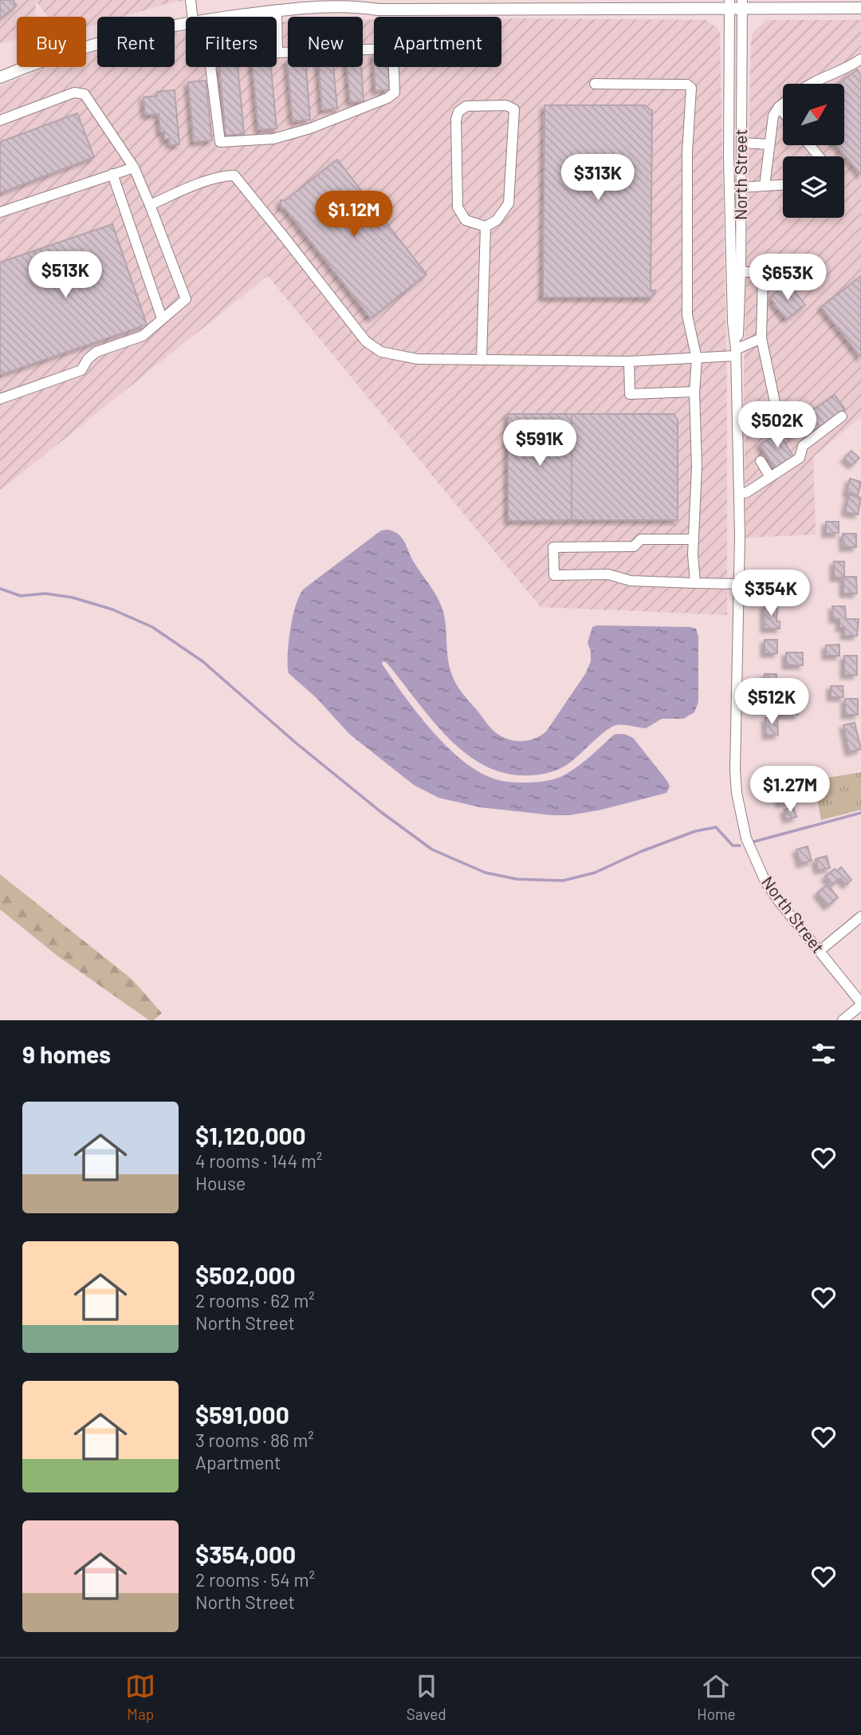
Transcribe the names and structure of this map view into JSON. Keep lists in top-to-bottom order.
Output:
{
  "streets": {
    "street": ["North Street"]
  },
  "north": "top right",
  "page": {
    "chip": [
      "Buy",
      "Rent",
      "Filters",
      "New",
      "Apartment"
    ],
    "price": [
      "$313K",
      "$1.12M",
      "$513K",
      "$653K",
      "$502K",
      "$591K",
      "$354K",
      "$512K",
      "$1.27M"
    ],
    "heading": "9 homes",
    "list": [
      {
        "name": "$1,120,000",
        "note": "4 rooms · 144 m² · House"
      },
      {
        "name": "$502,000",
        "note": "2 rooms · 62 m² · North Street"
      },
      {
        "name": "$591,000",
        "note": "3 rooms · 86 m² · Apartment"
      },
      {
        "name": "$354,000",
        "note": "2 rooms · 54 m² · North Street"
      }
    ],
    "tabs": ["Map", "Saved", "Home"]
  }
}
